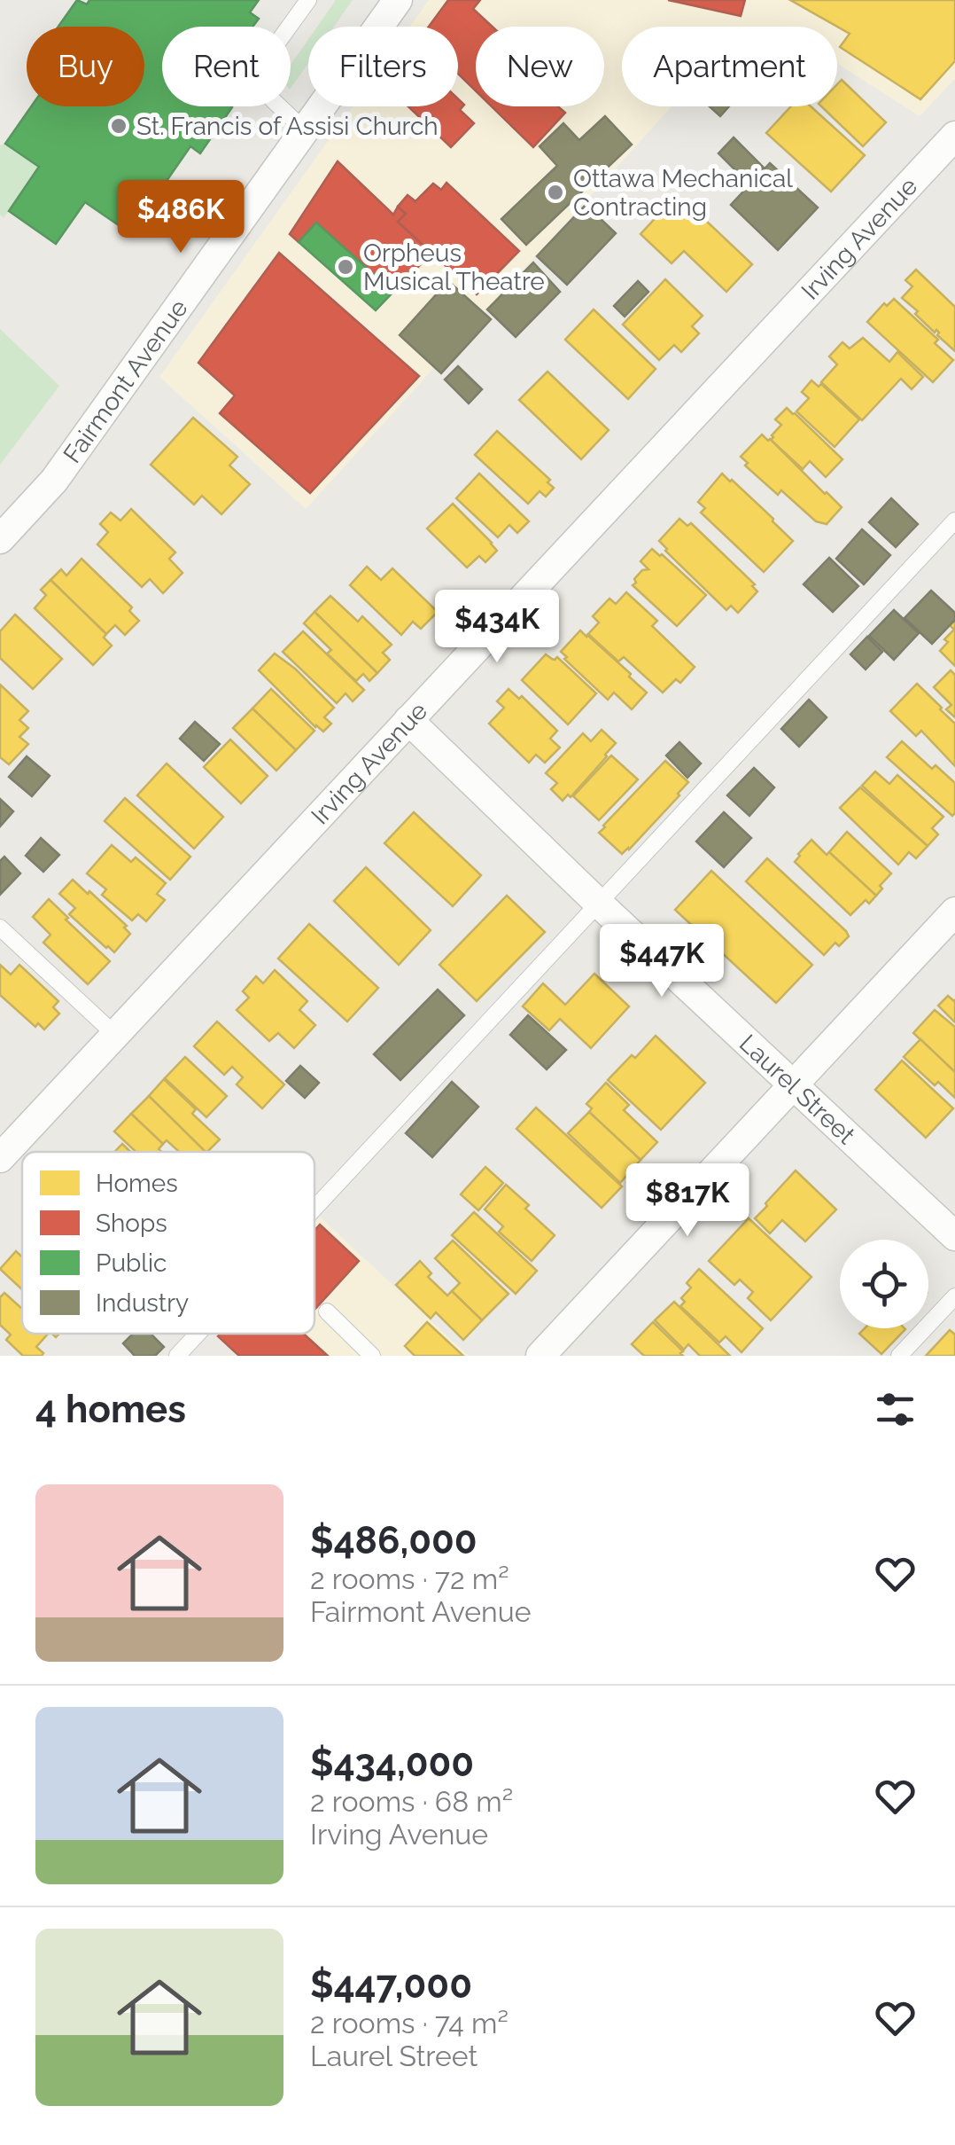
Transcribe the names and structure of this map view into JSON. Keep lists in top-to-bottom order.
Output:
{
  "streets": {
    "street": ["Irving Avenue", "Fairmont Avenue", "Laurel Street"]
  },
  "crossings": [
    ["Irving Avenue", "Laurel Street"]
  ],
  "places": ["St. Francis of Assisi Church", "Ottawa Mechanical Contracting", "Orpheus Musical Theatre"],
  "legend": [
    "Homes",
    "Shops",
    "Public",
    "Industry"
  ],
  "page": {
    "chip": [
      "Buy",
      "Rent",
      "Filters",
      "New",
      "Apartment"
    ],
    "price": [
      "$486K",
      "$434K",
      "$447K",
      "$817K"
    ],
    "heading": "4 homes",
    "list": [
      {
        "name": "$486,000",
        "note": "2 rooms · 72 m² · Fairmont Avenue"
      },
      {
        "name": "$434,000",
        "note": "2 rooms · 68 m² · Irving Avenue"
      },
      {
        "name": "$447,000",
        "note": "2 rooms · 74 m² · Laurel Street"
      }
    ]
  }
}
